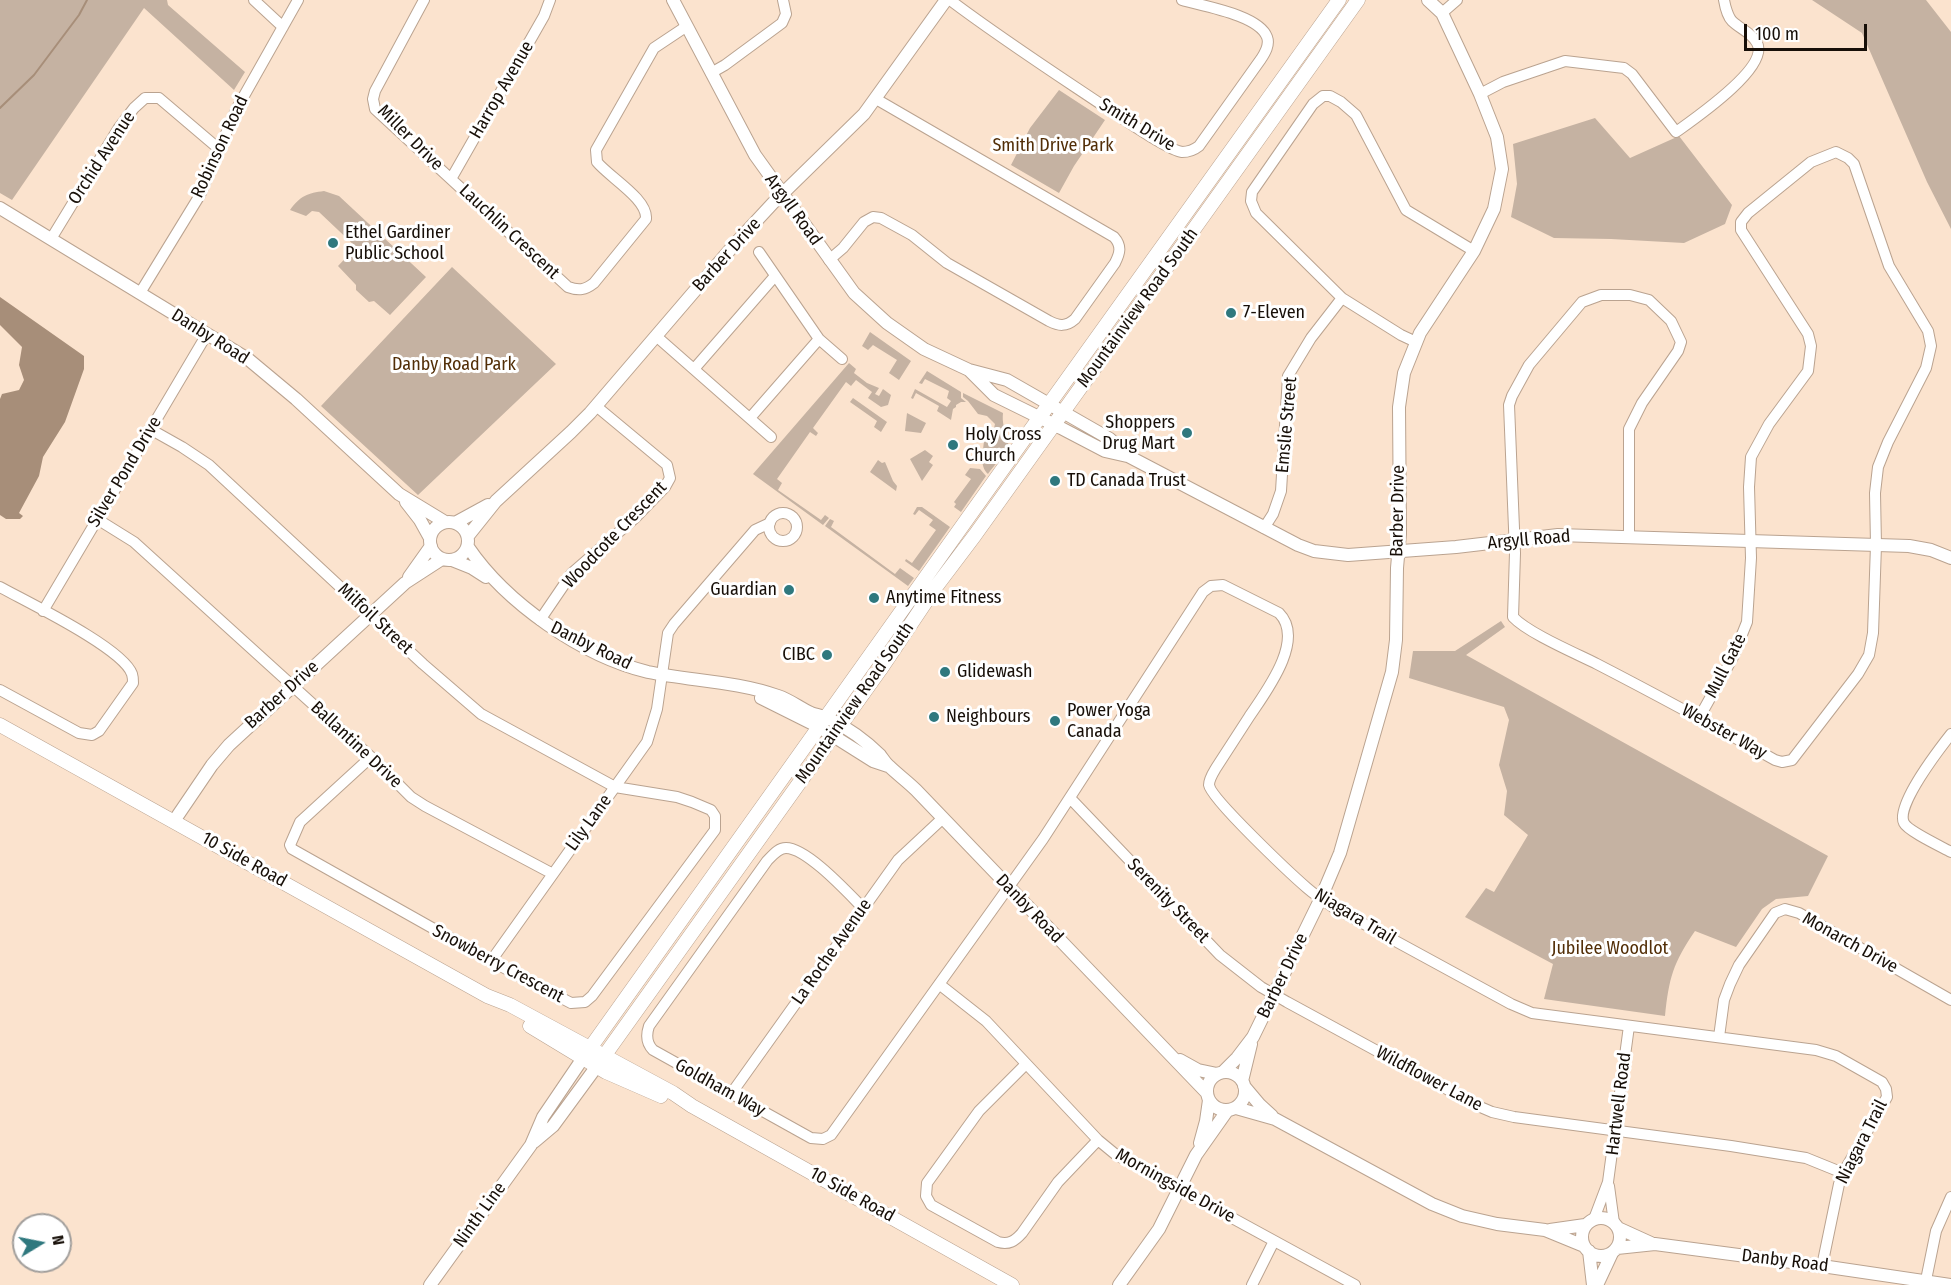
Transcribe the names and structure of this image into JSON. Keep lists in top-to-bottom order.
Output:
{
  "streets": {
    "main road": ["Mountainview Road South", "10 Side Road"],
    "street": [
      "Harrop Avenue",
      "Smith Drive",
      "Miller Drive",
      "Robinson Road",
      "Orchid Avenue",
      "Argyll Road",
      "Lauchlin Crescent",
      "Barber Drive",
      "Danby Road",
      "Emslie Street",
      "Silver Pond Drive",
      "Woodcote Crescent",
      "Milfoil Street",
      "Mull Gate",
      "Webster Way",
      "Ballantine Drive",
      "Lily Lane",
      "Serenity Street",
      "Niagara Trail",
      "Monarch Drive",
      "La Roche Avenue",
      "Snowberry Crescent",
      "Wildflower Lane",
      "Goldham Way",
      "Hartwell Road",
      "Morningside Drive",
      "Ninth Line"
    ]
  },
  "crossings": [
    ["Harrop Avenue", "Miller Drive"],
    ["Harrop Avenue", "Lauchlin Crescent"],
    ["Smith Drive", "Barber Drive"],
    ["Miller Drive", "Lauchlin Crescent"],
    ["Robinson Road", "Orchid Avenue"],
    ["Robinson Road", "Danby Road"],
    ["Orchid Avenue", "Danby Road"],
    ["Argyll Road", "Lauchlin Crescent"],
    ["Argyll Road", "Barber Drive"],
    ["Argyll Road", "Mountainview Road South"],
    ["Argyll Road", "Emslie Street"],
    ["Argyll Road", "Mull Gate"],
    ["Argyll Road", "Webster Way"],
    ["Barber Drive", "Danby Road"],
    ["Barber Drive", "Woodcote Crescent"],
    ["Barber Drive", "Milfoil Street"],
    ["Barber Drive", "Ballantine Drive"],
    ["Barber Drive", "10 Side Road"],
    ["Barber Drive", "Serenity Street"],
    ["Barber Drive", "Niagara Trail"],
    ["Barber Drive", "Wildflower Lane"],
    ["Mountainview Road South", "Danby Road"],
    ["Mountainview Road South", "10 Side Road"],
    ["Mountainview Road South", "Ninth Line"],
    ["Danby Road", "Silver Pond Drive"],
    ["Danby Road", "Woodcote Crescent"],
    ["Danby Road", "Lily Lane"],
    ["Danby Road", "Niagara Trail"],
    ["Danby Road", "La Roche Avenue"],
    ["Danby Road", "Goldham Way"],
    ["Danby Road", "Hartwell Road"],
    ["Silver Pond Drive", "Milfoil Street"],
    ["Silver Pond Drive", "Ballantine Drive"],
    ["Milfoil Street", "Lily Lane"],
    ["Milfoil Street", "Snowberry Crescent"],
    ["Mull Gate", "Webster Way"],
    ["Ballantine Drive", "Lily Lane"],
    ["Ballantine Drive", "Snowberry Crescent"],
    ["Lily Lane", "Snowberry Crescent"],
    ["10 Side Road", "Ninth Line"],
    ["Serenity Street", "Niagara Trail"],
    ["Serenity Street", "Wildflower Lane"],
    ["Niagara Trail", "Monarch Drive"],
    ["Niagara Trail", "Wildflower Lane"],
    ["Niagara Trail", "Goldham Way"],
    ["Niagara Trail", "Hartwell Road"],
    ["La Roche Avenue", "Goldham Way"],
    ["Wildflower Lane", "Hartwell Road"],
    ["Goldham Way", "Morningside Drive"]
  ],
  "parks": ["Smith Drive Park", "Danby Road Park", "Jubilee Woodlot"],
  "places": [
    "Ethel Gardiner Public School",
    "7-Eleven",
    "Shoppers Drug Mart",
    "Holy Cross Church",
    "TD Canada Trust",
    "Guardian",
    "Anytime Fitness",
    "CIBC",
    "Glidewash",
    "Neighbours",
    "Power Yoga Canada"
  ],
  "scale_bar": "100 m",
  "north": "right"
}
